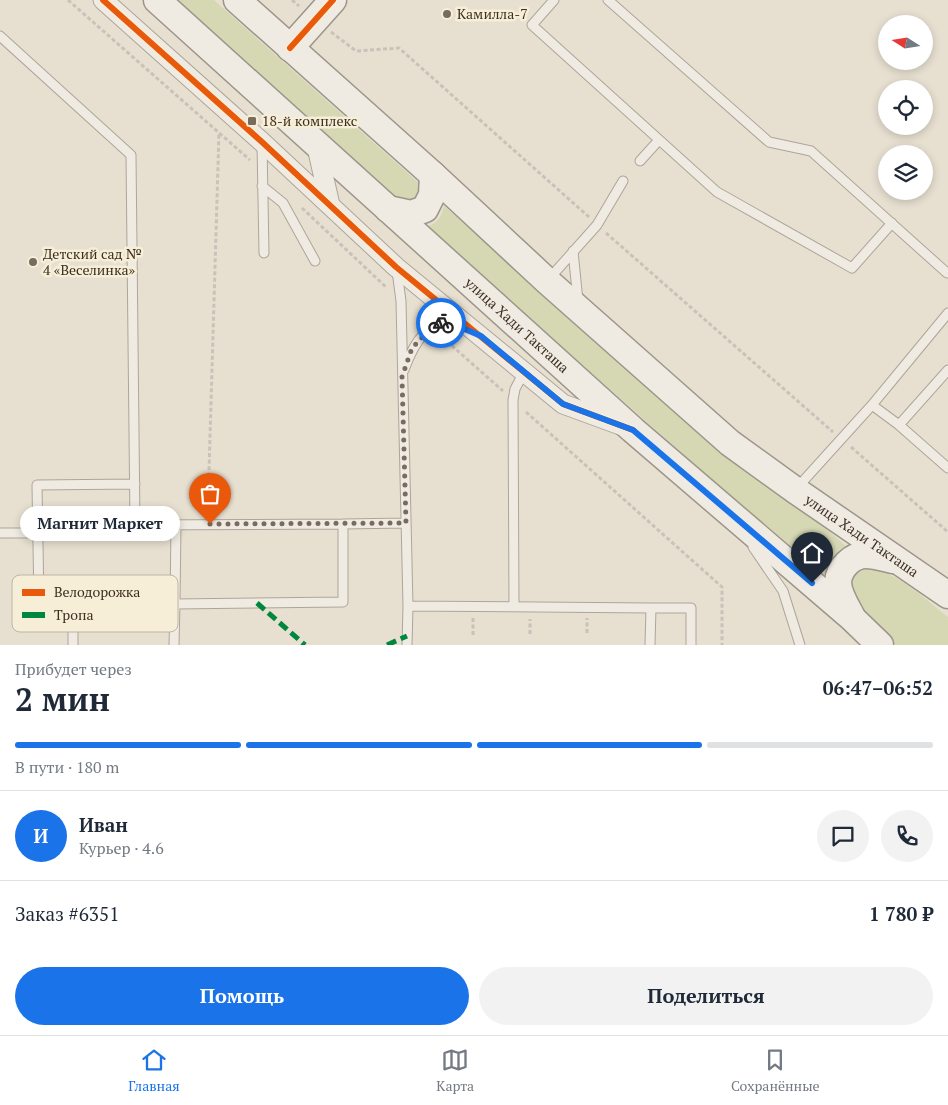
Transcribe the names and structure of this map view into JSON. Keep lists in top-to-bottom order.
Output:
{
  "streets": {
    "main road": ["улица Хади Такташа"]
  },
  "places": {
    "other": ["Камилла-7", "Детский сад № 4 «Веселинка»", "Магнит Маркет"],
    "transit": ["18-й комплекс"]
  },
  "legend": ["Велодорожка", "Тропа"],
  "north": "left",
  "page": {
    "bubble": "Магнит Маркет",
    "heading": ["2 мин", "Прибудет через", "06:47–06:52"],
    "panel": [
      "Иван",
      "Курьер · 4.6",
      "Заказ #6351",
      "1 780 ₽"
    ],
    "bar": "В пути · 180 m",
    "round": "И",
    "buttons": ["Помощь", "Поделиться"],
    "tabs": ["Главная", "Карта", "Сохранённые"]
  }
}
